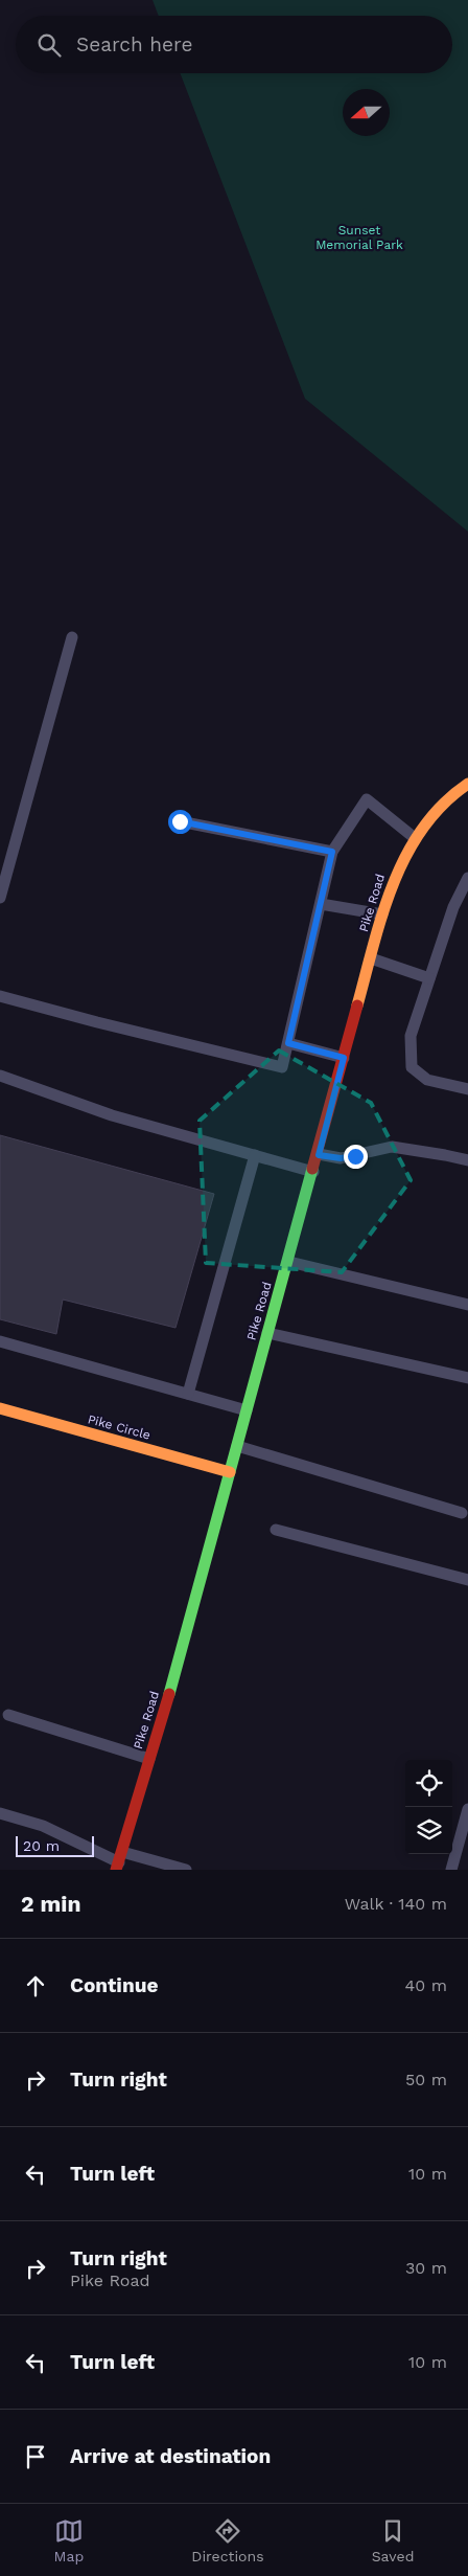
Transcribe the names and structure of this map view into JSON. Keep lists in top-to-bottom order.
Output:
{
  "streets": {
    "street": ["Pike Road", "Pike Circle"]
  },
  "crossings": [
    ["Pike Road", "Pike Circle"]
  ],
  "parks": ["Sunset Memorial Park"],
  "scale_bar": "20 m",
  "north": "left",
  "page": {
    "search": "Search here",
    "scale": "20 m",
    "heading": ["2 min", "Walk · 140 m"],
    "list": [
      ["Continue", "40 m"],
      ["Turn right", "50 m"],
      ["Turn left", "10 m"],
      ["Turn right", "Pike Road", "30 m"],
      ["Turn left", "10 m"],
      "Arrive at destination"
    ],
    "nav": ["Map", "Directions", "Saved"]
  }
}
